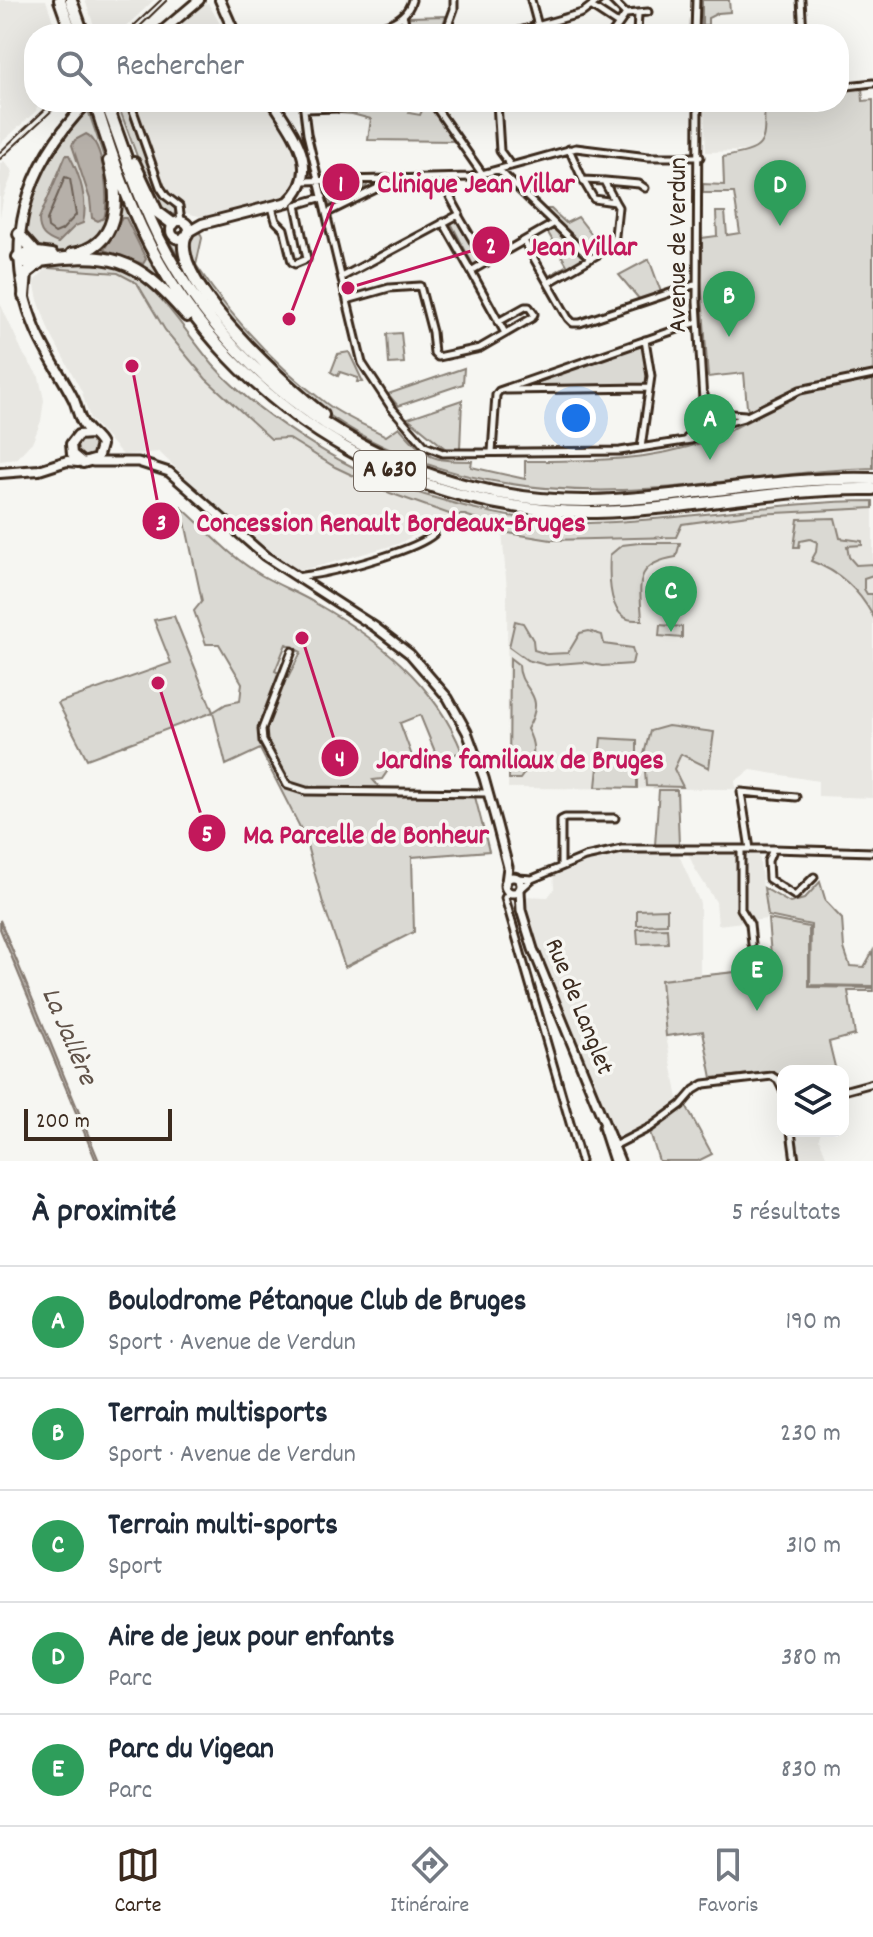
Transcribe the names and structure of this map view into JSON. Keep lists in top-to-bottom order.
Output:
{
  "streets": {
    "highway": ["A 630"],
    "street": ["Avenue de Verdun", "Rue de Langlet"]
  },
  "water": ["La Jallère"],
  "places": [
    "Jean Villar",
    "Clinique Jean Villar",
    "Concession Renault Bordeaux-Bruges",
    "Jardins familiaux de Bruges",
    "Ma Parcelle de Bonheur"
  ],
  "scale_bar": "200 m",
  "page": {
    "search": "Rechercher",
    "pins": [
      "D",
      "B",
      "A",
      "C",
      "E"
    ],
    "scale": "200 m",
    "heading": ["À proximité", "5 résultats"],
    "list": [
      {
        "mark": "A",
        "name": "Boulodrome Pétanque Club de Bruges",
        "note": "Sport · Avenue de Verdun",
        "value": "190 m"
      },
      {
        "mark": "B",
        "name": "Terrain multisports",
        "note": "Sport · Avenue de Verdun",
        "value": "230 m"
      },
      {
        "mark": "C",
        "name": "Terrain multi-sports",
        "note": "Sport",
        "value": "310 m"
      },
      {
        "mark": "D",
        "name": "Aire de jeux pour enfants",
        "note": "Parc",
        "value": "380 m"
      },
      {
        "mark": "E",
        "name": "Parc du Vigean",
        "note": "Parc",
        "value": "830 m"
      }
    ],
    "nav": ["Carte", "Itinéraire", "Favoris"]
  }
}
